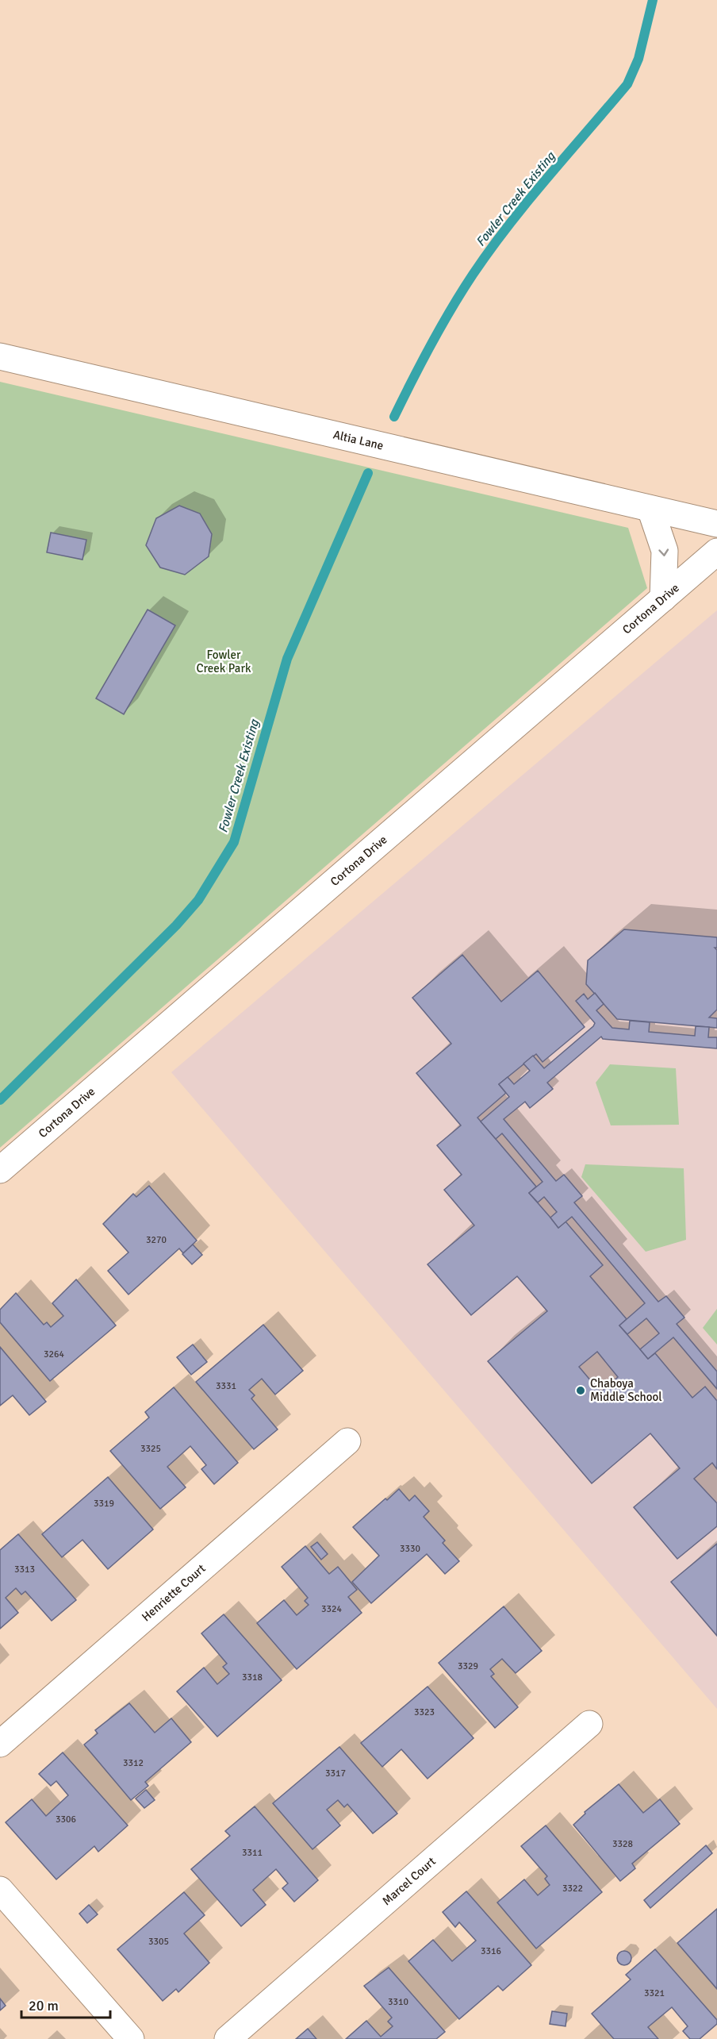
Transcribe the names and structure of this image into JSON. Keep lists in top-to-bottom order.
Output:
{
  "streets": {
    "street": [
      "Altia Lane",
      "Cortona Drive",
      "Henriette Court",
      "Marcel Court"
    ]
  },
  "water": ["Fowler Creek Existing"],
  "parks": ["Fowler Creek Park"],
  "places": ["Chaboya Middle School"],
  "house_numbers": [
    "3270",
    "3264",
    "3331",
    "3325",
    "3319",
    "3330",
    "3313",
    "3324",
    "3329",
    "3318",
    "3323",
    "3312",
    "3317",
    "3306",
    "3328",
    "3311",
    "3322",
    "3305",
    "3316",
    "3321",
    "3310"
  ],
  "scale_bar": "20 m"
}
